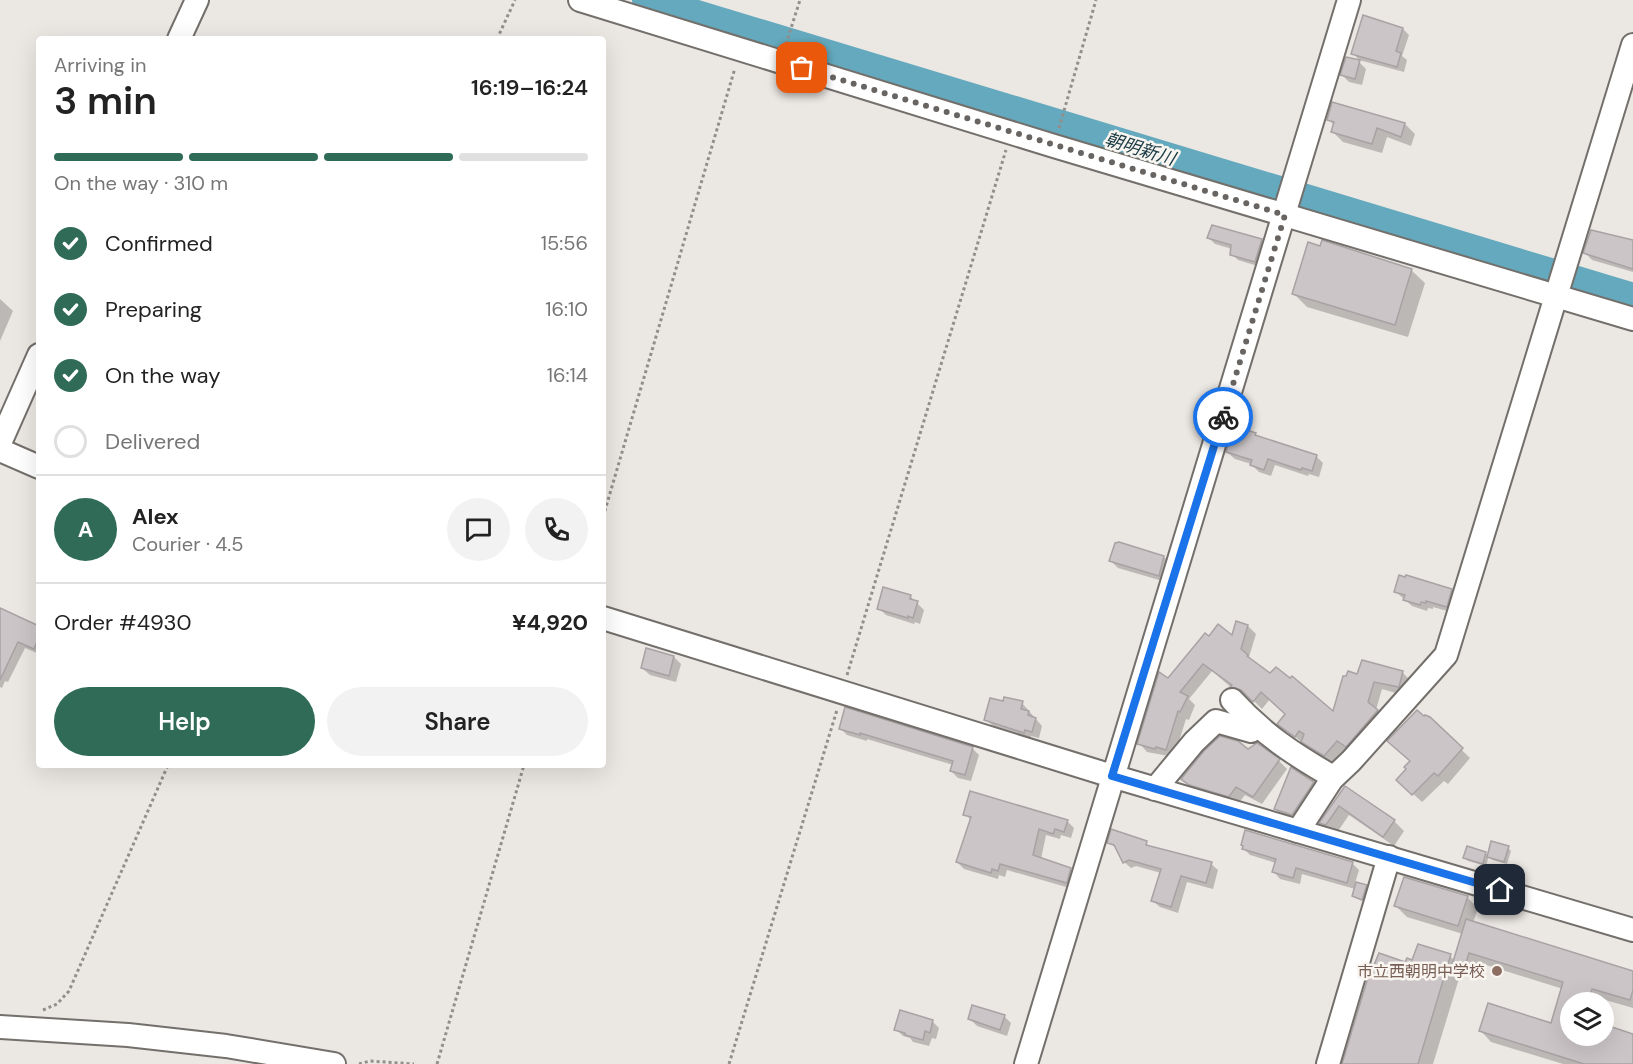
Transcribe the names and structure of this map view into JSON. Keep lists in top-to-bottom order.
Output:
{
  "water": ["朝明新川"],
  "places": ["市立西朝明中学校"],
  "page": {
    "heading": ["3 min", "Arriving in", "16:19–16:24"],
    "panel": [
      "Alex",
      "Courier · 4.5",
      "Order #4930",
      "¥4,920"
    ],
    "bar": "On the way · 310 m",
    "list": [
      ["Confirmed", "15:56"],
      ["Preparing", "16:10"],
      ["On the way", "16:14"],
      "Delivered"
    ],
    "round": "A",
    "buttons": ["Help", "Share"]
  }
}
